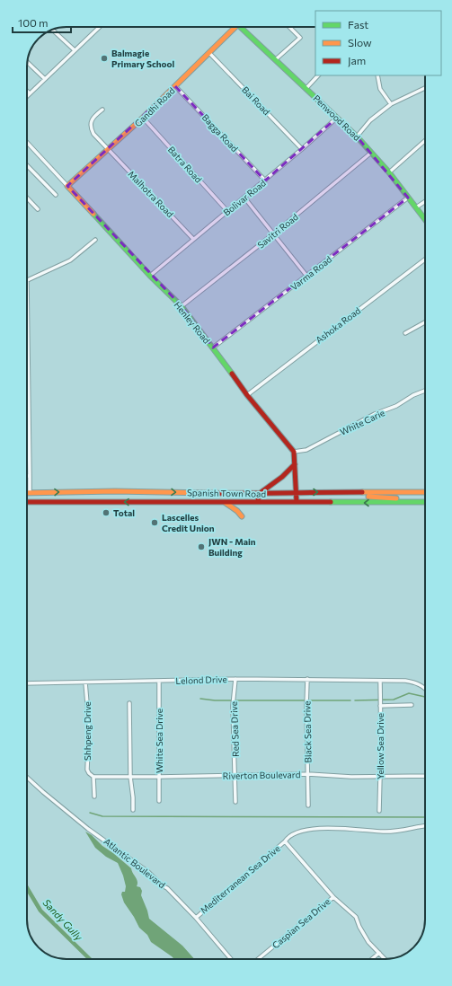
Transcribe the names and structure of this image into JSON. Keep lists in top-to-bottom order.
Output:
{
  "streets": {
    "main road": [
      "Gandhi Road",
      "Penwood Road",
      "Henley Road",
      "Spanish Town Road"
    ],
    "street": [
      "Bai Road",
      "Bagga Road",
      "Batra Road",
      "Malhotra Road",
      "Bolivar Road",
      "Savitri Road",
      "Varma Road",
      "Ashoka Road",
      "White Carie",
      "Lelond Drive",
      "Red Sea Drive",
      "Shhpeng Drive",
      "Black Sea Drive",
      "White Sea Drive",
      "Yellow Sea Drive",
      "Riverton Boulevard",
      "Atlantic Boulevard",
      "Mediterranean Sea Drive",
      "Caspian Sea Drive"
    ]
  },
  "crossings": [
    ["Bai Road", "Gandhi Road"],
    ["Bai Road", "Bolivar Road"],
    ["Gandhi Road", "Bagga Road"],
    ["Gandhi Road", "Batra Road"],
    ["Gandhi Road", "Malhotra Road"],
    ["Gandhi Road", "Henley Road"],
    ["Penwood Road", "Bolivar Road"],
    ["Penwood Road", "Savitri Road"],
    ["Penwood Road", "Varma Road"],
    ["Bagga Road", "Bolivar Road"],
    ["Batra Road", "Bolivar Road"],
    ["Malhotra Road", "Bolivar Road"],
    ["Bolivar Road", "Henley Road"],
    ["Savitri Road", "Henley Road"],
    ["Varma Road", "Henley Road"],
    ["Henley Road", "Ashoka Road"],
    ["Henley Road", "White Carie"],
    ["Lelond Drive", "Red Sea Drive"],
    ["Lelond Drive", "Shhpeng Drive"],
    ["Lelond Drive", "Black Sea Drive"],
    ["Lelond Drive", "White Sea Drive"],
    ["Lelond Drive", "Yellow Sea Drive"],
    ["Red Sea Drive", "Riverton Boulevard"],
    ["Shhpeng Drive", "Riverton Boulevard"],
    ["Black Sea Drive", "Riverton Boulevard"],
    ["White Sea Drive", "Riverton Boulevard"],
    ["Yellow Sea Drive", "Riverton Boulevard"],
    ["Atlantic Boulevard", "Mediterranean Sea Drive"]
  ],
  "water": ["Sandy Gully"],
  "places": [
    "Balmagie Primary School",
    "Total",
    "Lascelles Credit Union",
    "JWN - Main Building"
  ],
  "legend": ["Fast", "Slow", "Jam"],
  "scale_bar": "100 m"
}
